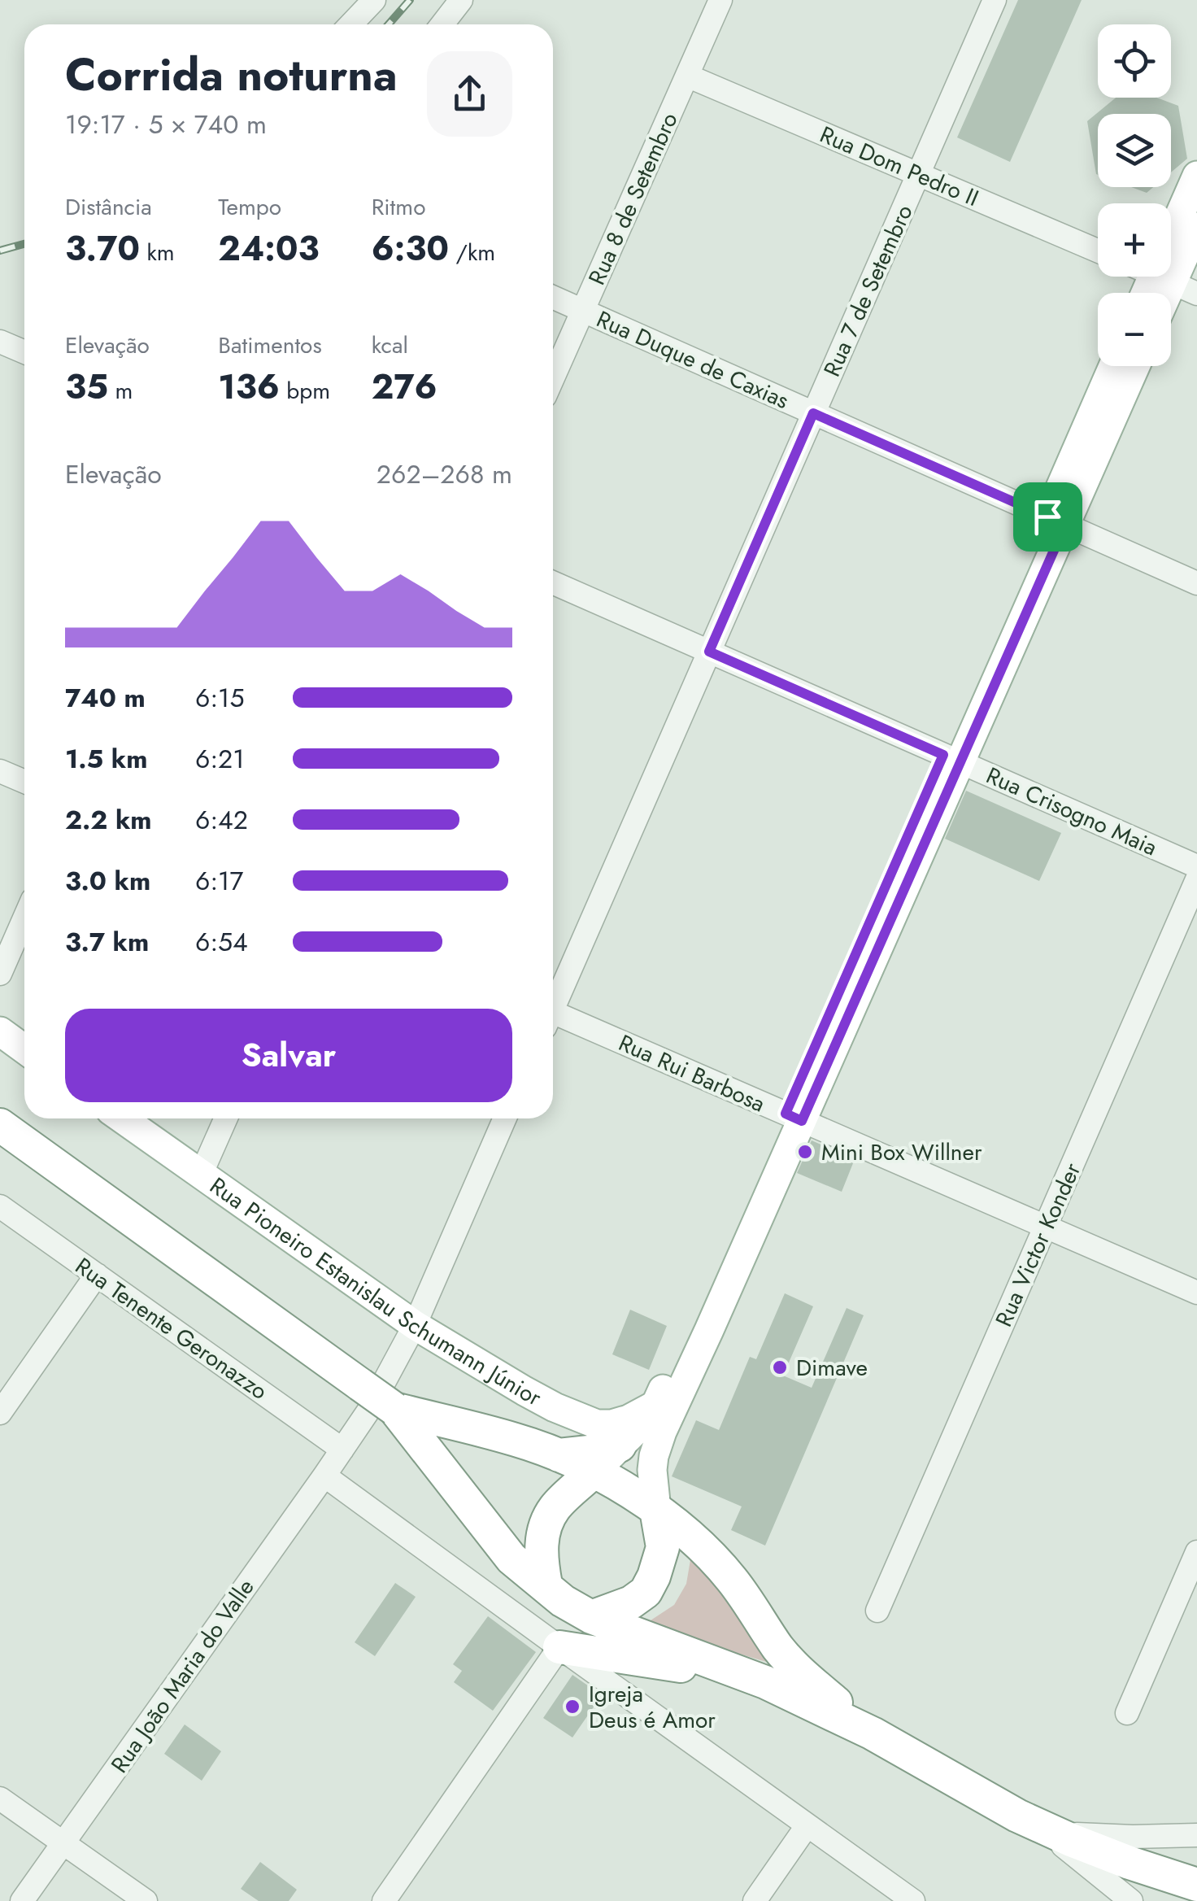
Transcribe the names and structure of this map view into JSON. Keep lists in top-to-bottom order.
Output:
{
  "streets": {
    "main road": ["Rua Pioneiro Estanislau Schumann Júnior"],
    "street": [
      "Rua Dom Pedro II",
      "Rua 8 de Setembro",
      "Rua 7 de Setembro",
      "Rua Duque de Caxias",
      "Rua Crisogno Maia",
      "Rua Rui Barbosa",
      "Rua Victor Konder",
      "Rua Tenente Geronazzo",
      "Rua João Maria do Valle"
    ]
  },
  "crossings": [
    ["Rua Dom Pedro II", "Rua 8 de Setembro"],
    ["Rua Dom Pedro II", "Rua 7 de Setembro"],
    ["Rua 8 de Setembro", "Rua Duque de Caxias"],
    ["Rua 7 de Setembro", "Rua Duque de Caxias"],
    ["Rua 7 de Setembro", "Rua Crisogno Maia"],
    ["Rua Rui Barbosa", "Rua Victor Konder"],
    ["Rua Pioneiro Estanislau Schumann Júnior", "Rua João Maria do Valle"],
    ["Rua Tenente Geronazzo", "Rua João Maria do Valle"]
  ],
  "places": ["Mini Box Willner", "Dimave", "Igreja Deus é Amor"],
  "page": {
    "map_buttons": ["+", "−"],
    "heading": ["Corrida noturna", "19:17 · 5 × 740 m"],
    "stats": [
      ["Distância", "3.70 km"],
      ["Tempo", "24:03"],
      ["Ritmo", "6:30 /km"],
      ["Elevação", "35 m"],
      ["Batimentos", "136 bpm"],
      ["kcal", "276"]
    ],
    "chart": ["Elevação", "262–268 m"],
    "list": [
      {
        "name": "740 m",
        "note": "6:15"
      },
      {
        "name": "1.5 km",
        "note": "6:21"
      },
      {
        "name": "2.2 km",
        "note": "6:42"
      },
      {
        "name": "3.0 km",
        "note": "6:17"
      },
      {
        "name": "3.7 km",
        "note": "6:54"
      }
    ],
    "buttons": "Salvar"
  }
}
